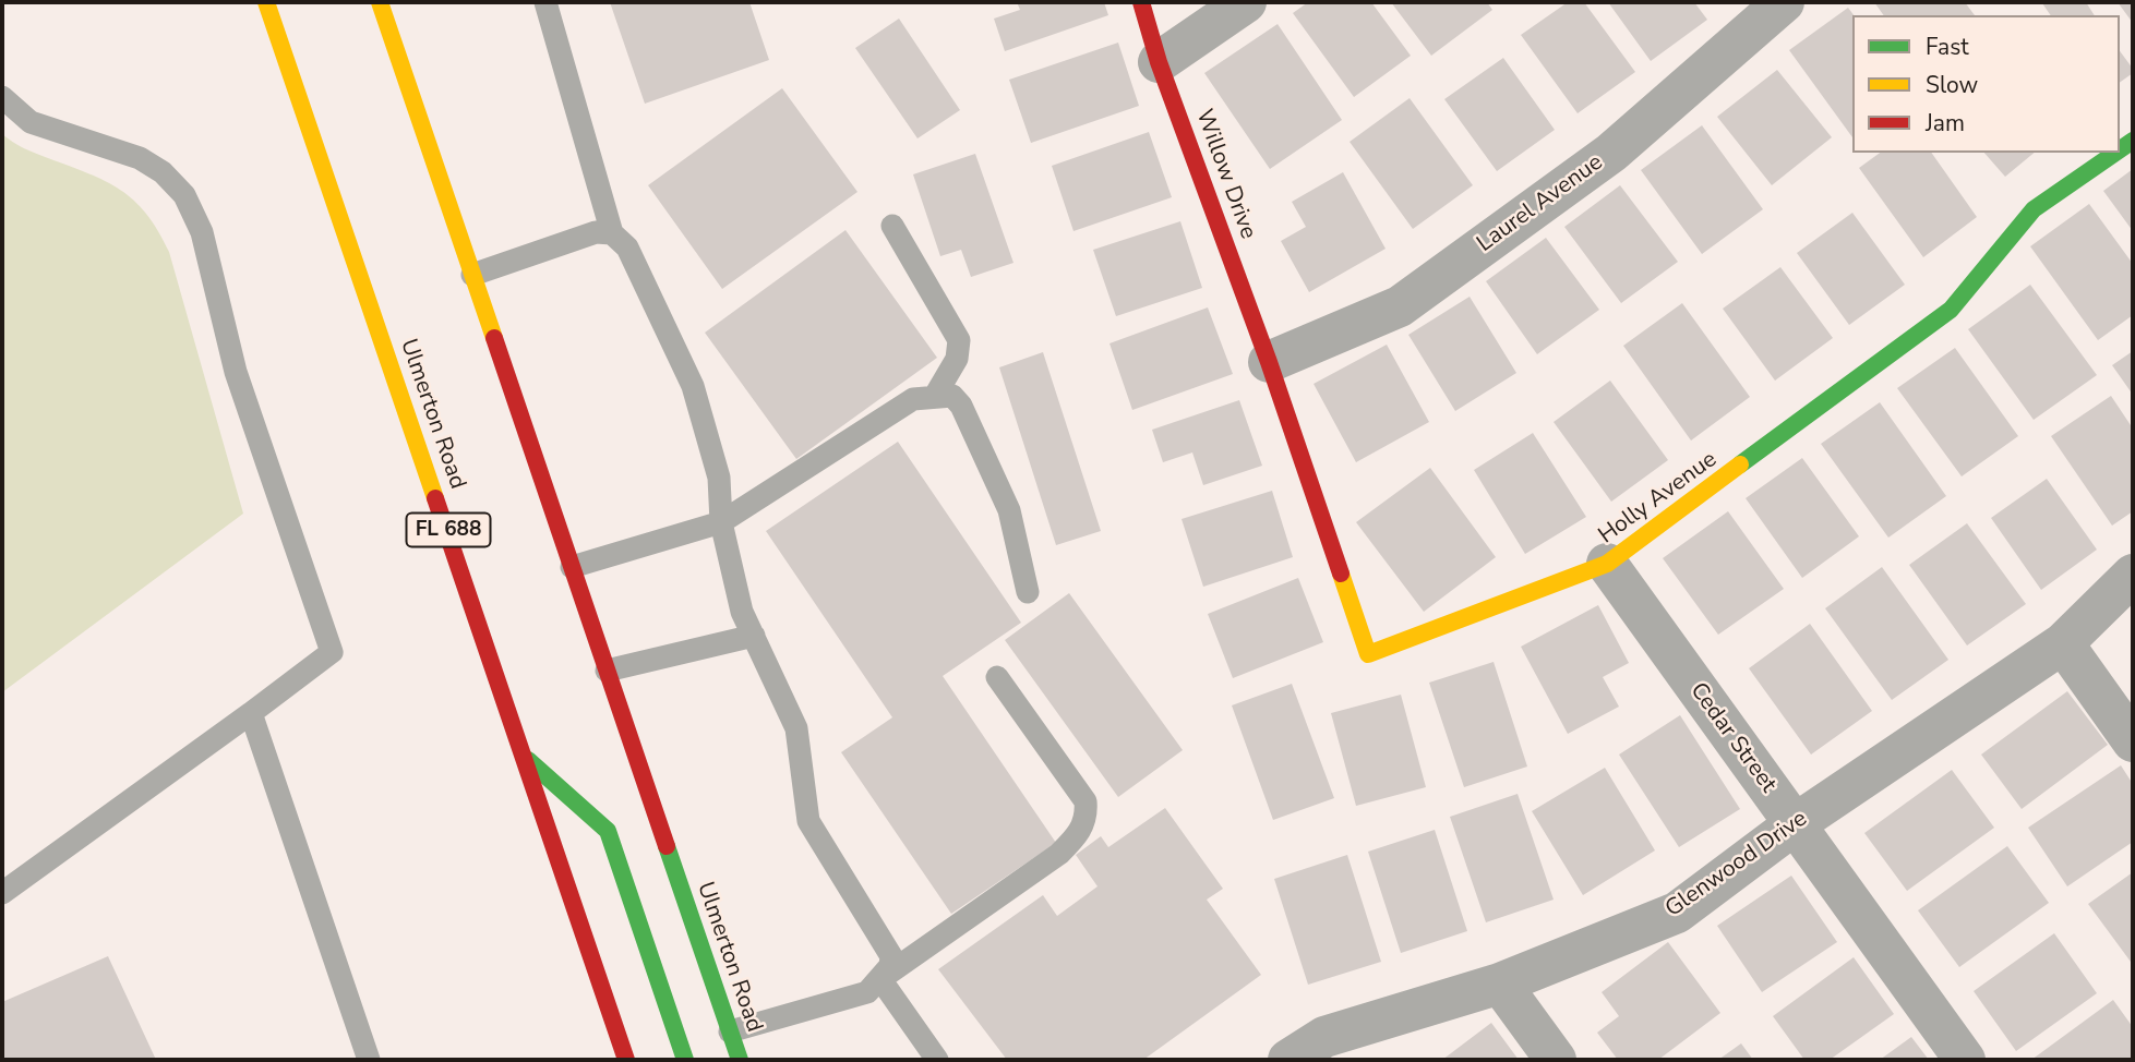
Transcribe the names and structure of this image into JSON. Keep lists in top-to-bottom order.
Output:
{
  "streets": {
    "main road": [
      "Willow Drive",
      "Ulmerton Road",
      "Holly Avenue",
      "FL 688"
    ],
    "street": ["Laurel Avenue", "Cedar Street", "Glenwood Drive"]
  },
  "crossings": [
    ["Willow Drive", "Laurel Avenue"],
    ["Willow Drive", "Holly Avenue"],
    ["Laurel Avenue", "Holly Avenue"],
    ["Holly Avenue", "Cedar Street"],
    ["Cedar Street", "Glenwood Drive"]
  ],
  "legend": ["Fast", "Slow", "Jam"]
}
